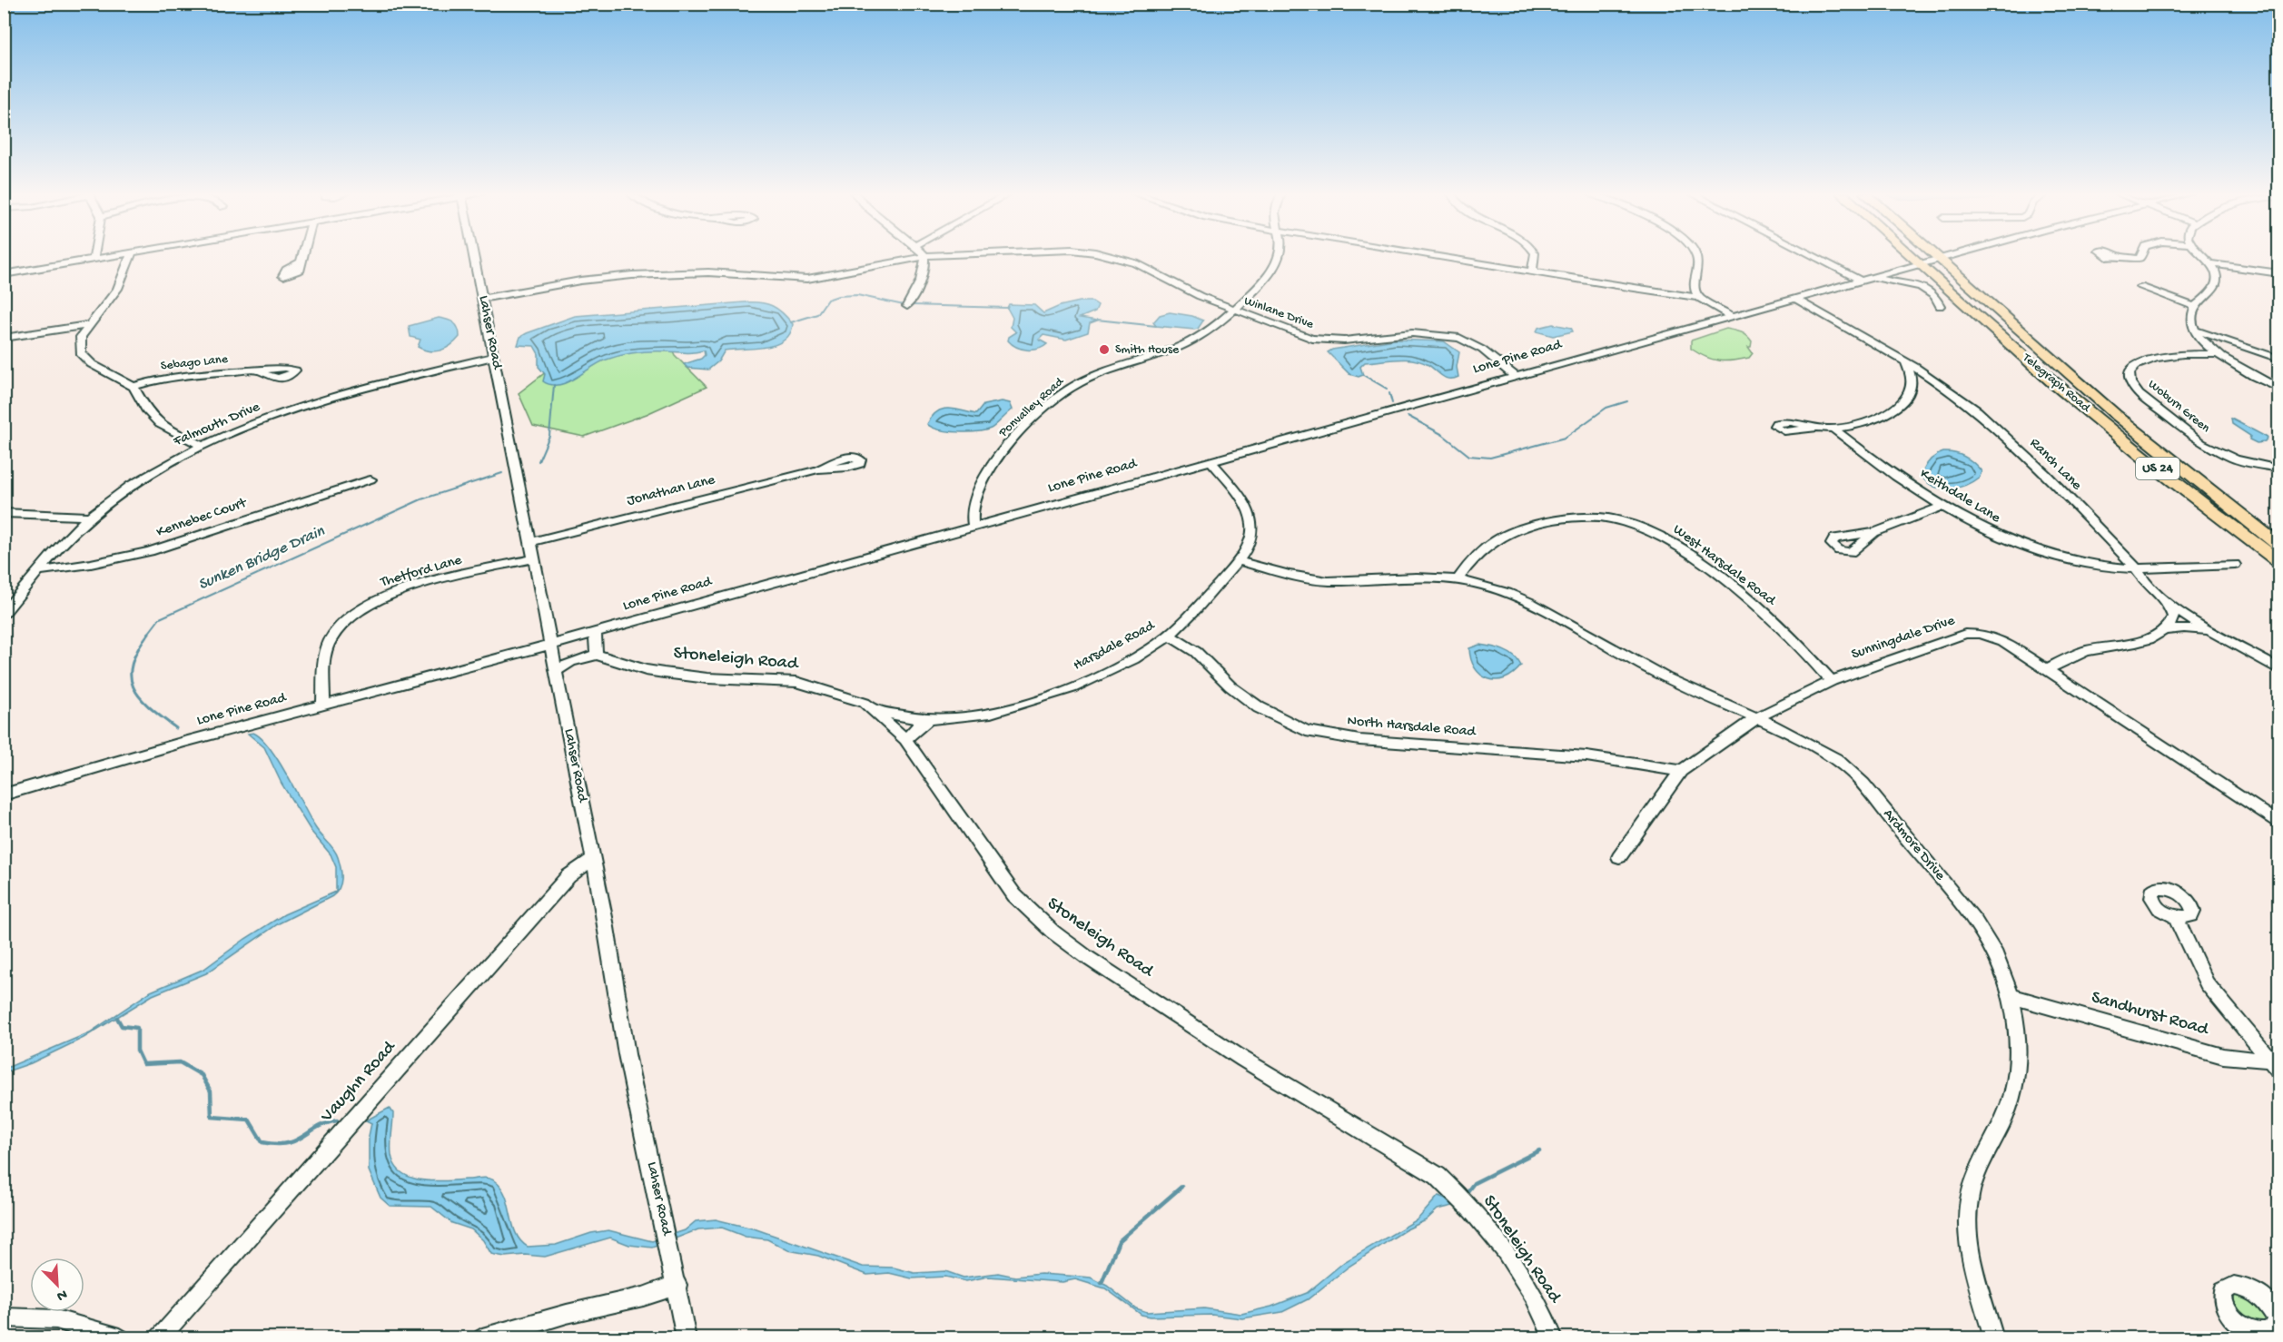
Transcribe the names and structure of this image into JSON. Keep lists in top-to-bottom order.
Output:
{
  "streets": {
    "highway": ["Telegraph Road", "US 24"],
    "street": [
      "Winlane Drive",
      "Lahser Road",
      "Lone Pine Road",
      "Sebago Lane",
      "Woburn Green",
      "Ponvalley Road",
      "Falmouth Drive",
      "Ranch Lane",
      "Jonathan Lane",
      "Keithdale Lane",
      "Kennebec Court",
      "West Harsdale Road",
      "Thetford Lane",
      "Sunningdale Drive",
      "Harsdale Road",
      "Stoneleigh Road",
      "North Harsdale Road",
      "Ardmore Drive",
      "Sandhurst Road",
      "Vaughn Road"
    ]
  },
  "crossings": [
    ["Winlane Drive", "Lahser Road"],
    ["Winlane Drive", "Lone Pine Road"],
    ["Winlane Drive", "Ponvalley Road"],
    ["Lahser Road", "Lone Pine Road"],
    ["Lahser Road", "Falmouth Drive"],
    ["Lahser Road", "Jonathan Lane"],
    ["Lahser Road", "Thetford Lane"],
    ["Lahser Road", "Vaughn Road"],
    ["Lone Pine Road", "Telegraph Road"],
    ["Lone Pine Road", "Ponvalley Road"],
    ["Lone Pine Road", "Ranch Lane"],
    ["Lone Pine Road", "Thetford Lane"],
    ["Lone Pine Road", "Harsdale Road"],
    ["Falmouth Drive", "Kennebec Court"],
    ["Ranch Lane", "Keithdale Lane"],
    ["West Harsdale Road", "Sunningdale Drive"],
    ["West Harsdale Road", "Ardmore Drive"],
    ["Sunningdale Drive", "North Harsdale Road"],
    ["Sunningdale Drive", "Ardmore Drive"],
    ["Harsdale Road", "Stoneleigh Road"],
    ["Harsdale Road", "North Harsdale Road"],
    ["Ardmore Drive", "Sandhurst Road"]
  ],
  "water": ["Sunken Bridge Drain"],
  "places": ["Smith House"],
  "north": "bottom right"
}
